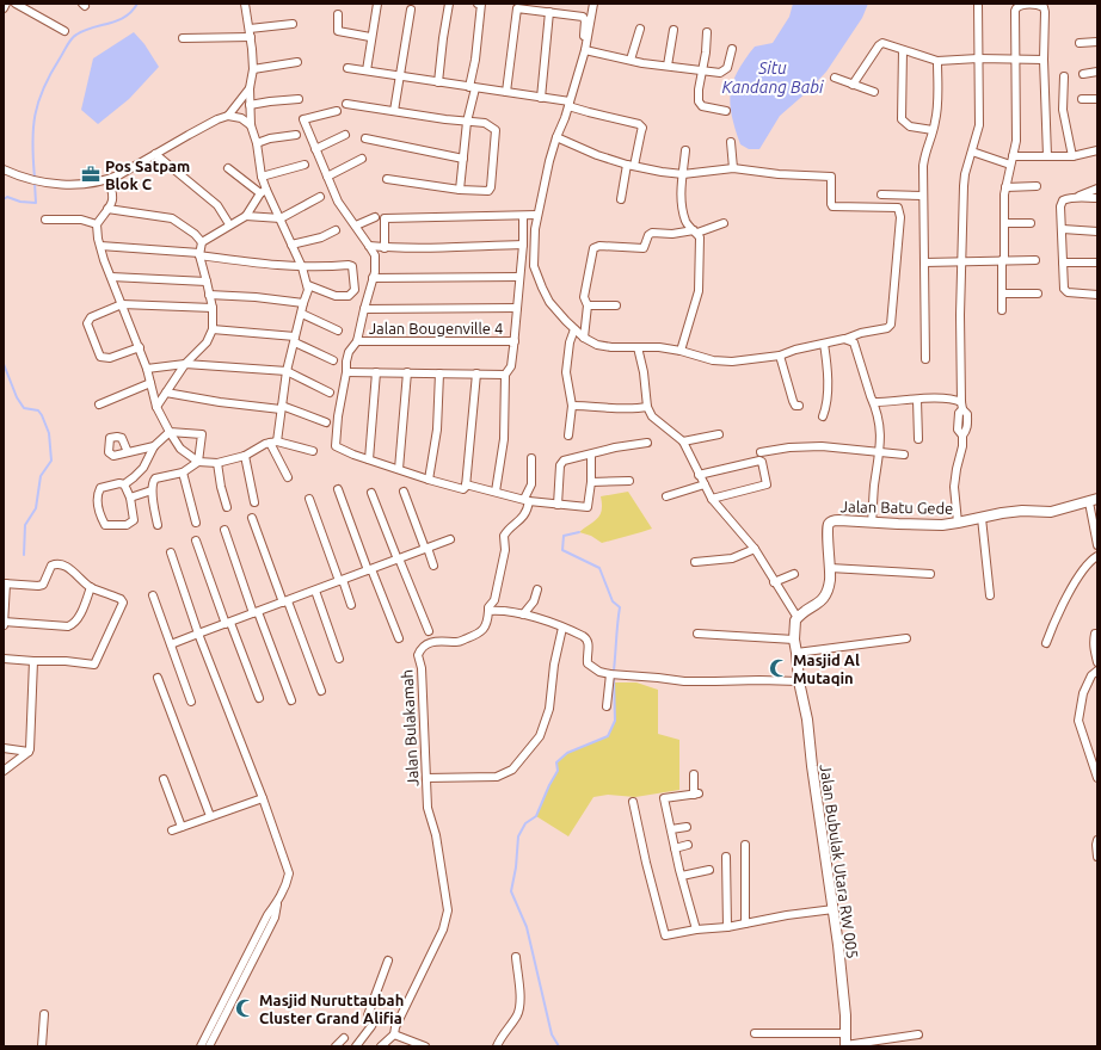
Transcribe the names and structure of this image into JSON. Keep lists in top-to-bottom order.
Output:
{
  "streets": {
    "street": [
      "Jalan Bougenville 4",
      "Jalan Batu Gede",
      "Jalan Bulakamah",
      "Jalan Bubulak Utara RW 005"
    ]
  },
  "water": ["Situ Kandang Babi"],
  "places": {
    "office": ["Pos Satpam Blok C"],
    "mosque": ["Masjid Al Mutaqin", "Masjid Nuruttaubah Cluster Grand Alifia"]
  }
}
